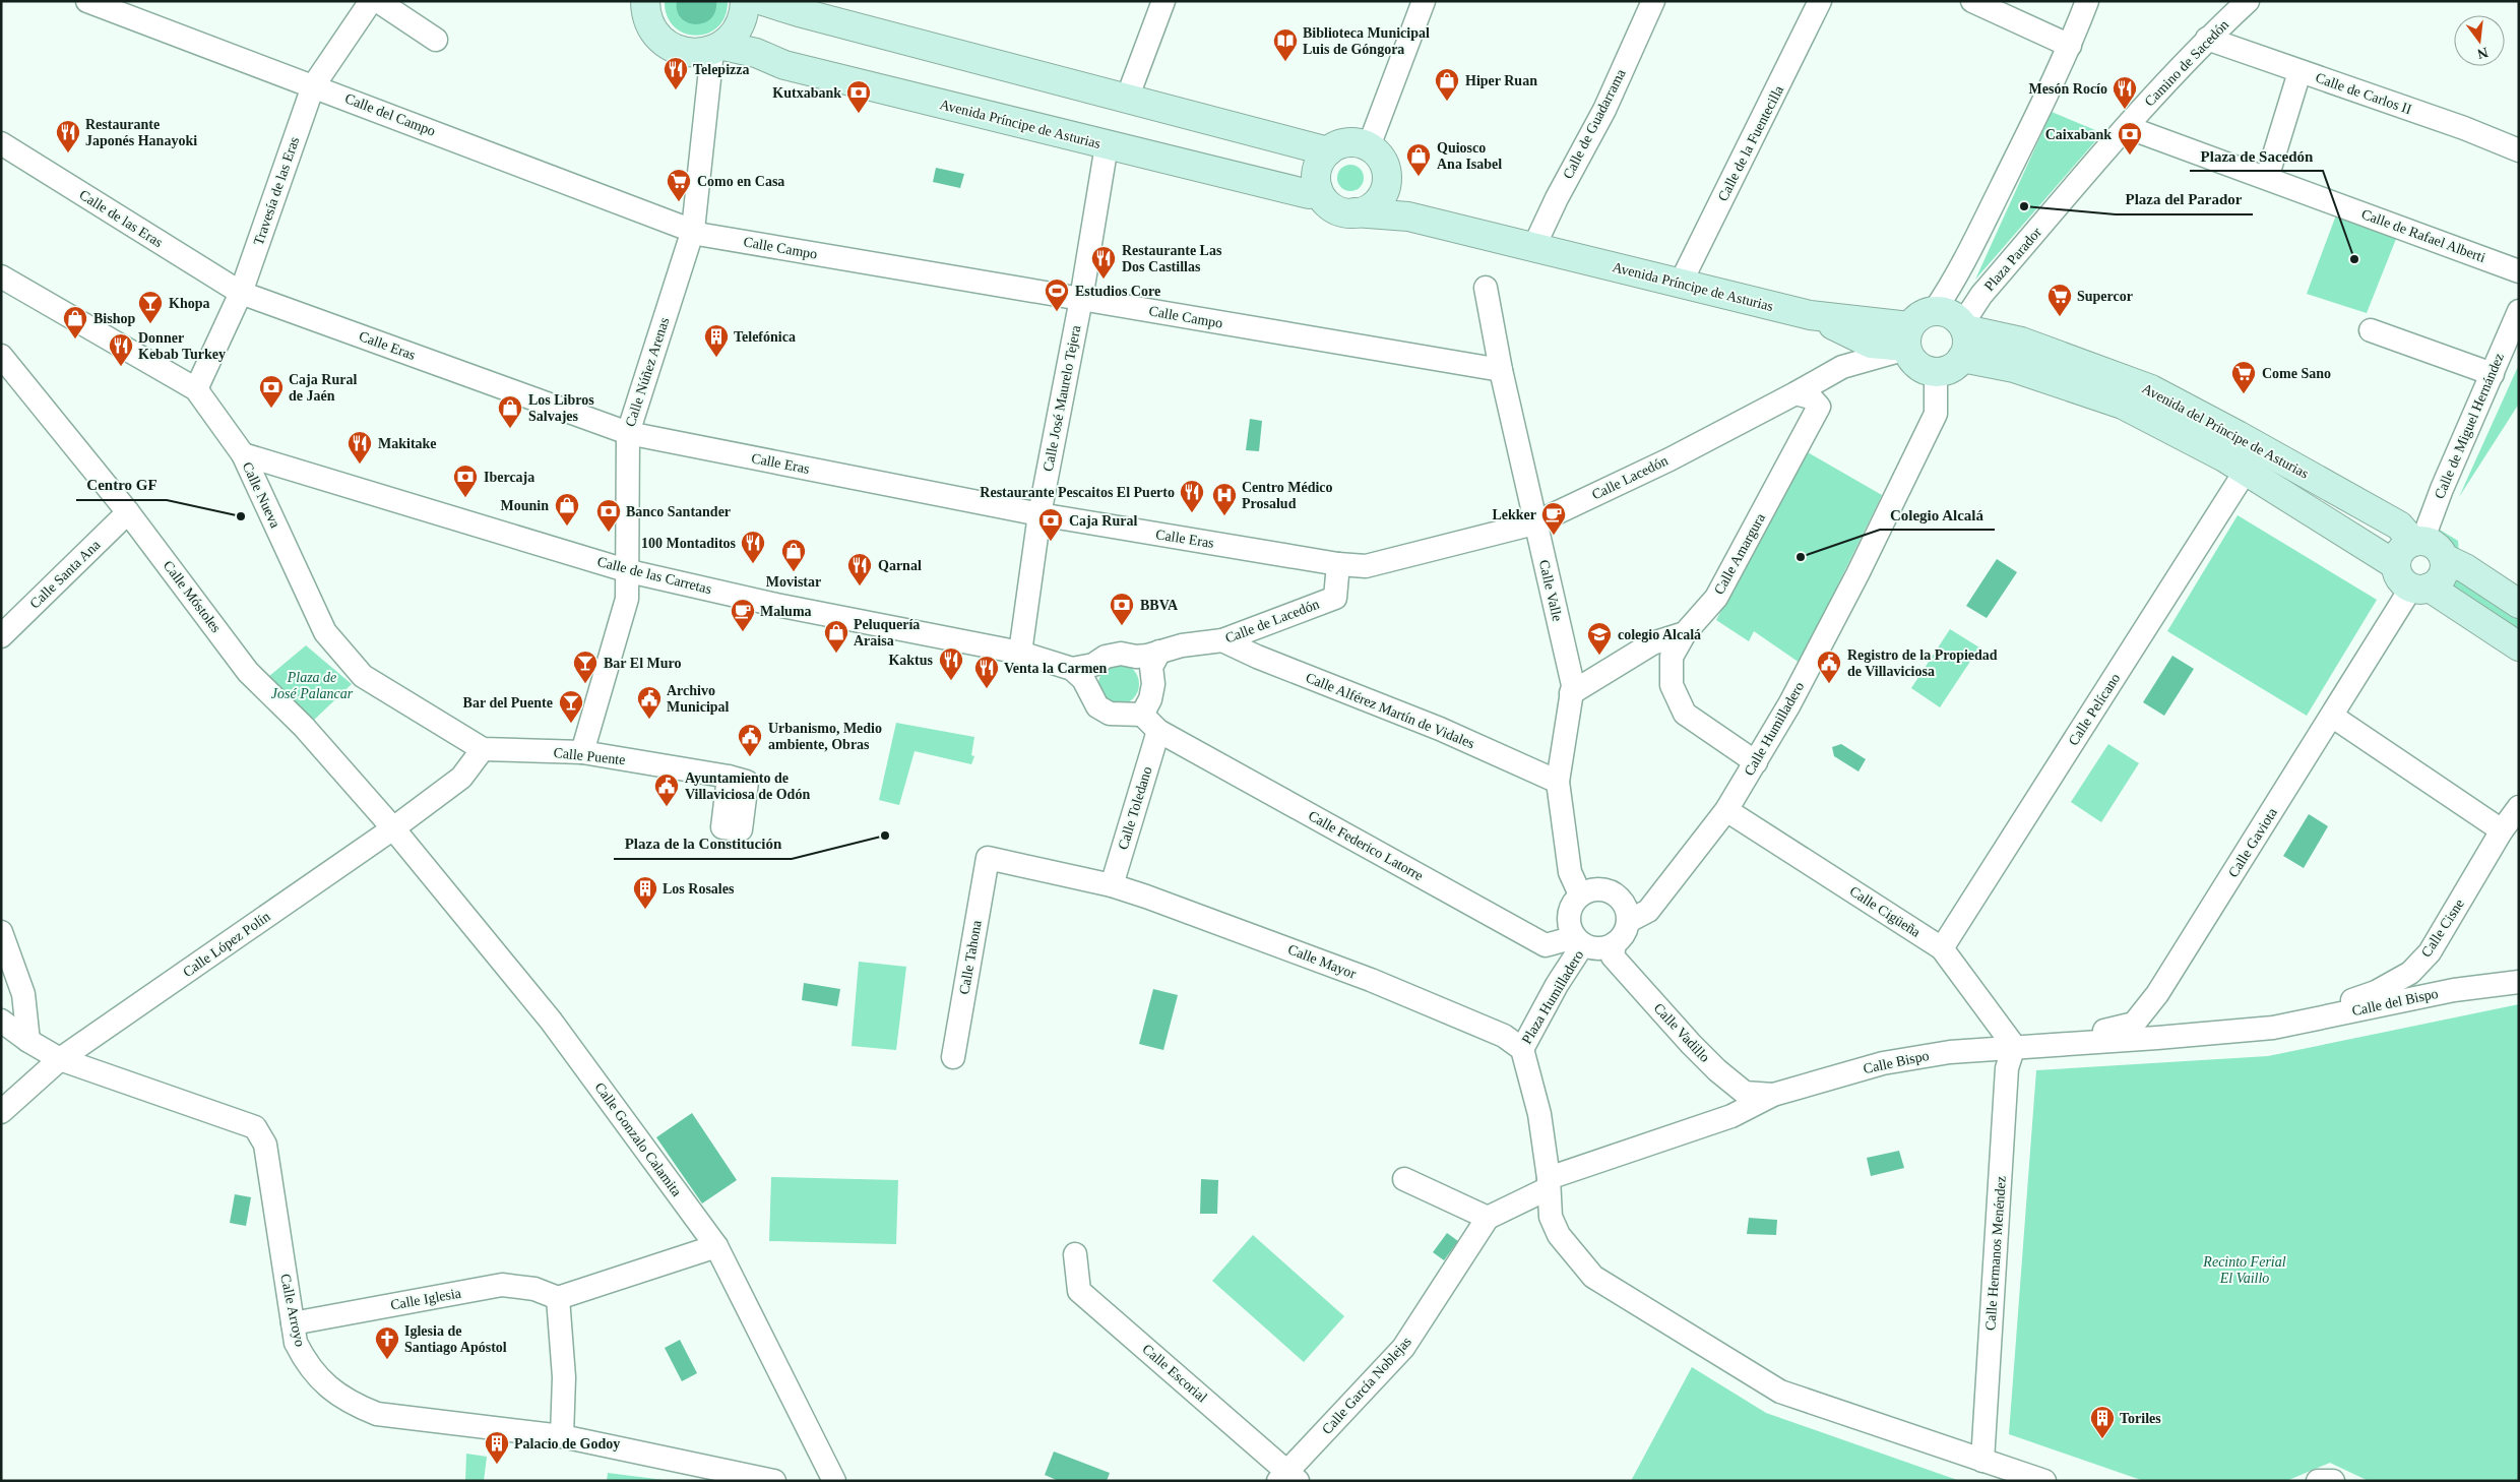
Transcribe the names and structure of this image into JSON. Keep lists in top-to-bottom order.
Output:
{
  "streets": {
    "street": [
      "Camino de Sacedón",
      "Calle de Carlos II",
      "Calle del Campo",
      "Avenida Príncipe de Asturias",
      "Calle de Guadarrama",
      "Calle de la Fuentecilla",
      "Travesía de las Eras",
      "Calle de las Eras",
      "Calle de Rafael Alberti",
      "Calle Campo",
      "Plaza Parador",
      "Calle Eras",
      "Calle Núñez Arenas",
      "Calle José Maurelo Tejera",
      "Calle de Miguel Hernández",
      "Avenida del Príncipe de Asturias",
      "Calle Lacedón",
      "Calle Nueva",
      "Calle Amargura",
      "Calle Santa Ana",
      "Calle de las Carretas",
      "Calle Valle",
      "Calle Móstoles",
      "Calle de Lacedón",
      "Calle Pelícano",
      "Calle Alférez Martín de Vidales",
      "Calle Humilladero",
      "Calle Puente",
      "Calle Toledano",
      "Calle Gaviota",
      "Calle Federico Latorre",
      "Calle Cigüeña",
      "Calle Cisne",
      "Calle López Polín",
      "Calle Tahona",
      "Calle Mayor",
      "Plaza Humilladero",
      "Calle del Bispo",
      "Calle Vadillo",
      "Calle Bispo",
      "Calle Gonzalo Calamita",
      "Calle Hermanos Menéndez",
      "Calle Iglesia",
      "Calle Arroyo",
      "Calle Escorial",
      "Calle García Noblejas"
    ]
  },
  "crossings": [
    ["Camino de Sacedón", "Calle de Carlos II"],
    ["Camino de Sacedón", "Calle de Rafael Alberti"],
    ["Camino de Sacedón", "Plaza Parador"],
    ["Calle del Campo", "Travesía de las Eras"],
    ["Calle del Campo", "Calle Campo"],
    ["Calle del Campo", "Calle Núñez Arenas"],
    ["Avenida Príncipe de Asturias", "Calle de Guadarrama"],
    ["Avenida Príncipe de Asturias", "Calle de la Fuentecilla"],
    ["Avenida Príncipe de Asturias", "Plaza Parador"],
    ["Avenida Príncipe de Asturias", "Calle Núñez Arenas"],
    ["Avenida Príncipe de Asturias", "Calle José Maurelo Tejera"],
    ["Avenida Príncipe de Asturias", "Avenida del Príncipe de Asturias"],
    ["Avenida Príncipe de Asturias", "Calle Lacedón"],
    ["Avenida Príncipe de Asturias", "Calle Humilladero"],
    ["Travesía de las Eras", "Calle de las Eras"],
    ["Travesía de las Eras", "Calle Eras"],
    ["Travesía de las Eras", "Calle Nueva"],
    ["Calle de las Eras", "Calle Eras"],
    ["Calle de Rafael Alberti", "Plaza Parador"],
    ["Calle Campo", "Calle Núñez Arenas"],
    ["Calle Campo", "Calle José Maurelo Tejera"],
    ["Calle Campo", "Calle Valle"],
    ["Plaza Parador", "Avenida del Príncipe de Asturias"],
    ["Plaza Parador", "Calle Lacedón"],
    ["Plaza Parador", "Calle Humilladero"],
    ["Calle Eras", "Calle Núñez Arenas"],
    ["Calle Eras", "Calle José Maurelo Tejera"],
    ["Calle Eras", "Calle Lacedón"],
    ["Calle Eras", "Calle de Lacedón"],
    ["Calle Núñez Arenas", "Calle de las Carretas"],
    ["Calle Núñez Arenas", "Calle Puente"],
    ["Calle José Maurelo Tejera", "Calle de las Carretas"],
    ["Calle de Miguel Hernández", "Avenida del Príncipe de Asturias"],
    ["Calle de Miguel Hernández", "Calle Gaviota"],
    ["Avenida del Príncipe de Asturias", "Calle Lacedón"],
    ["Avenida del Príncipe de Asturias", "Calle Pelícano"],
    ["Avenida del Príncipe de Asturias", "Calle Humilladero"],
    ["Avenida del Príncipe de Asturias", "Calle Gaviota"],
    ["Calle Lacedón", "Calle Amargura"],
    ["Calle Lacedón", "Calle Valle"],
    ["Calle Lacedón", "Calle de Lacedón"],
    ["Calle Lacedón", "Calle Humilladero"],
    ["Calle Nueva", "Calle de las Carretas"],
    ["Calle Nueva", "Calle Puente"],
    ["Calle Nueva", "Calle López Polín"],
    ["Calle Santa Ana", "Calle Móstoles"],
    ["Calle de las Carretas", "Calle de Lacedón"],
    ["Calle Valle", "Calle Alférez Martín de Vidales"],
    ["Calle Valle", "Calle Humilladero"],
    ["Calle Valle", "Calle Federico Latorre"],
    ["Calle Valle", "Plaza Humilladero"],
    ["Calle Valle", "Calle Vadillo"],
    ["Calle Móstoles", "Calle López Polín"],
    ["Calle Móstoles", "Calle Gonzalo Calamita"],
    ["Calle de Lacedón", "Calle Alférez Martín de Vidales"],
    ["Calle Pelícano", "Calle Cigüeña"],
    ["Calle Humilladero", "Calle Federico Latorre"],
    ["Calle Humilladero", "Calle Cigüeña"],
    ["Calle Humilladero", "Plaza Humilladero"],
    ["Calle Humilladero", "Calle Vadillo"],
    ["Calle Puente", "Calle López Polín"],
    ["Calle Toledano", "Calle Federico Latorre"],
    ["Calle Toledano", "Calle Mayor"],
    ["Calle Gaviota", "Calle Bispo"],
    ["Calle Federico Latorre", "Plaza Humilladero"],
    ["Calle Federico Latorre", "Calle Vadillo"],
    ["Calle Cigüeña", "Calle Bispo"],
    ["Calle Cigüeña", "Calle Hermanos Menéndez"],
    ["Calle Cisne", "Calle del Bispo"],
    ["Calle Cisne", "Calle Bispo"],
    ["Calle López Polín", "Calle Gonzalo Calamita"],
    ["Calle López Polín", "Calle Arroyo"],
    ["Calle Tahona", "Calle Mayor"],
    ["Calle Mayor", "Plaza Humilladero"],
    ["Plaza Humilladero", "Calle Vadillo"],
    ["Calle del Bispo", "Calle Bispo"],
    ["Calle Vadillo", "Calle Bispo"],
    ["Calle Bispo", "Calle Hermanos Menéndez"],
    ["Calle Bispo", "Calle García Noblejas"],
    ["Calle Iglesia", "Calle Arroyo"],
    ["Calle Escorial", "Calle García Noblejas"]
  ],
  "parks": ["Plaza de José Palancar", "Recinto Ferial El Vaillo"],
  "places": {
    "library": ["Biblioteca Municipal Luis de Góngora"],
    "restaurant": [
      "Telepizza",
      "Mesón Rocío",
      "Restaurante Japonés Hanayoki",
      "Restaurante Las Dos Castillas",
      "Donner Kebab Turkey",
      "Makitake",
      "Restaurante Pescaitos El Puerto",
      "100 Montaditos",
      "Qarnal",
      "Kaktus",
      "Venta la Carmen"
    ],
    "shop": [
      "Hiper Ruan",
      "Quiosco Ana Isabel",
      "Bishop",
      "Los Libros Salvajes",
      "Mounin",
      "Movistar",
      "Peluquería Araisa"
    ],
    "bank": [
      "Kutxabank",
      "Caixabank",
      "Caja Rural de Jaén",
      "Ibercaja",
      "Banco Santander",
      "Caja Rural",
      "BBVA"
    ],
    "supermarket": ["Como en Casa", "Supercor", "Come Sano"],
    "other": [
      "Plaza del Parador",
      "Plaza de Sacedón",
      "Centro GF",
      "Colegio Alcalá",
      "Plaza de la Constitución"
    ],
    "sports": ["Estudios Core"],
    "bar": ["Khopa", "Bar El Muro", "Bar del Puente"],
    "building": [
      "Telefónica",
      "Los Rosales",
      "Toriles",
      "Palacio de Godoy"
    ],
    "hospital": ["Centro Médico Prosalud"],
    "cafe": ["Lekker", "Maluma"],
    "school or university": ["colegio Alcalá"],
    "public building": [
      "Registro de la Propiedad de Villaviciosa",
      "Archivo Municipal",
      "Urbanismo, Medio ambiente, Obras",
      "Ayuntamiento de Villaviciosa de Odón"
    ],
    "church": ["Iglesia de Santiago Apóstol"]
  },
  "north": "bottom"
}
